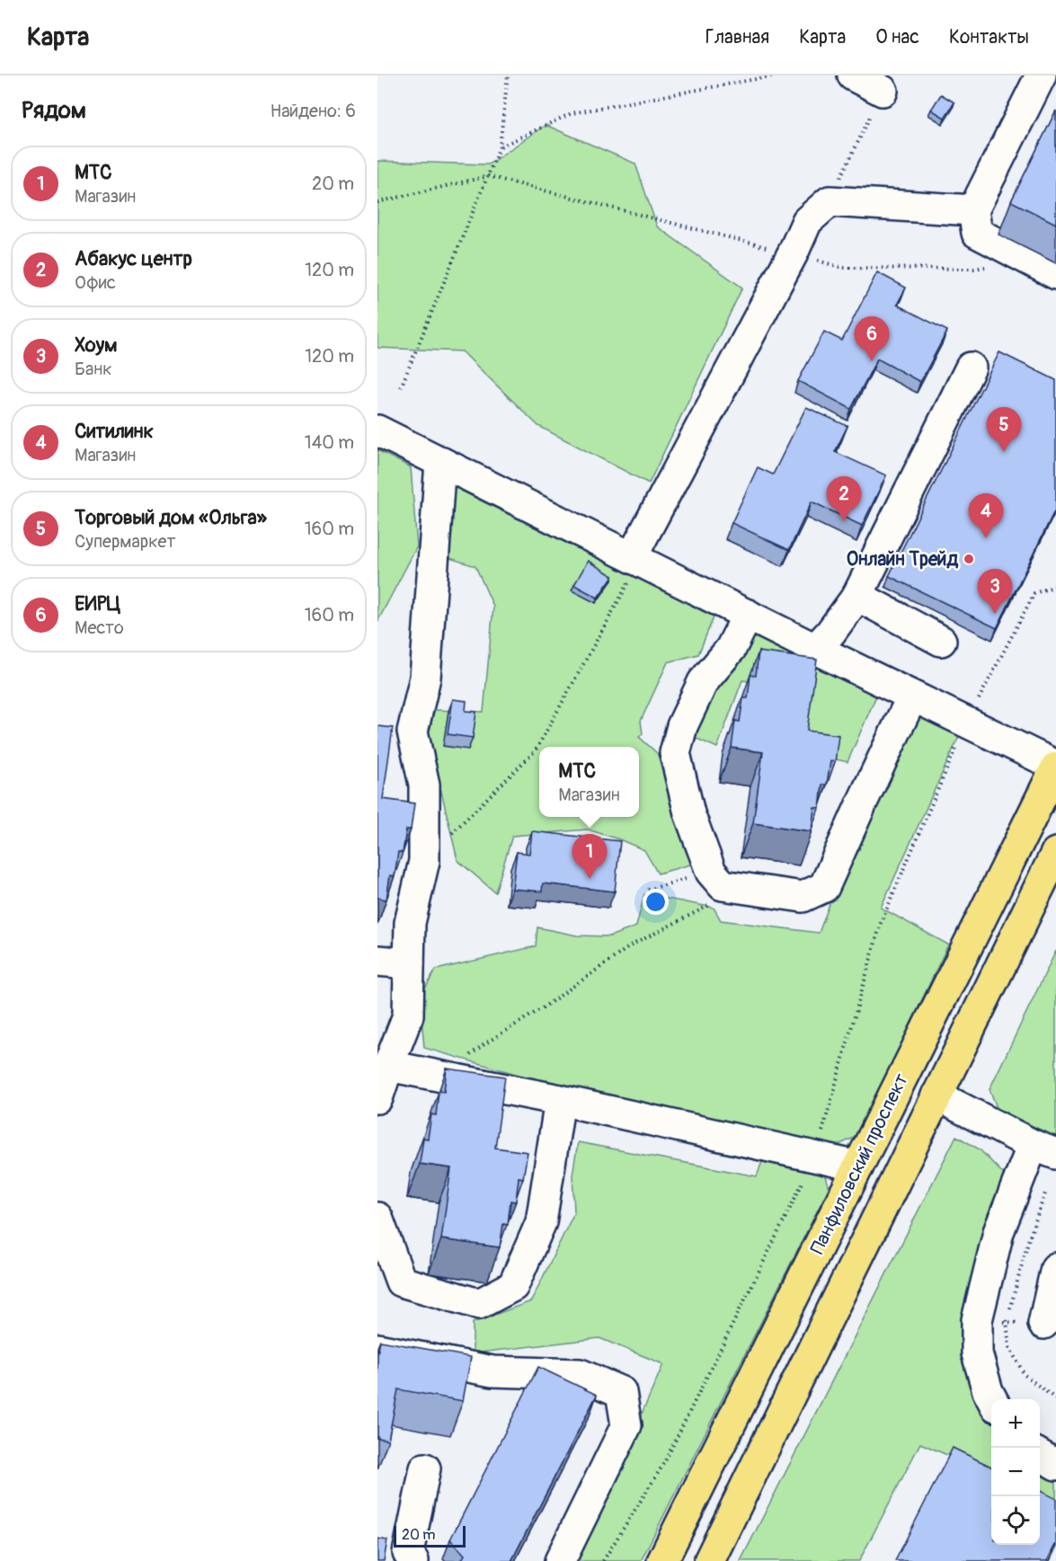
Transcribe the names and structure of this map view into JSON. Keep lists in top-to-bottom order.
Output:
{
  "streets": {
    "main road": ["Панфиловский проспект"]
  },
  "places": ["Онлайн Трейд"],
  "scale_bar": "20 m",
  "page": {
    "header": "Карта",
    "nav": [
      "Главная",
      "Карта",
      "О нас",
      "Контакты"
    ],
    "heading": ["Рядом", "Найдено: 6"],
    "list": [
      {
        "mark": "1",
        "name": "МТС",
        "note": "Магазин",
        "value": "20 m"
      },
      {
        "mark": "2",
        "name": "Абакус центр",
        "note": "Офис",
        "value": "120 m"
      },
      {
        "mark": "3",
        "name": "Хоум",
        "note": "Банк",
        "value": "120 m"
      },
      {
        "mark": "4",
        "name": "Ситилинк",
        "note": "Магазин",
        "value": "140 m"
      },
      {
        "mark": "5",
        "name": "Торговый дом «Ольга»",
        "note": "Супермаркет",
        "value": "160 m"
      },
      {
        "mark": "6",
        "name": "ЕИРЦ",
        "note": "Место",
        "value": "160 m"
      }
    ],
    "pins": [
      "6",
      "5",
      "2",
      "4",
      "3",
      "1"
    ],
    "popup": ["МТС", "Магазин"],
    "map_buttons": ["+", "−"],
    "scale": "20 m"
  }
}
